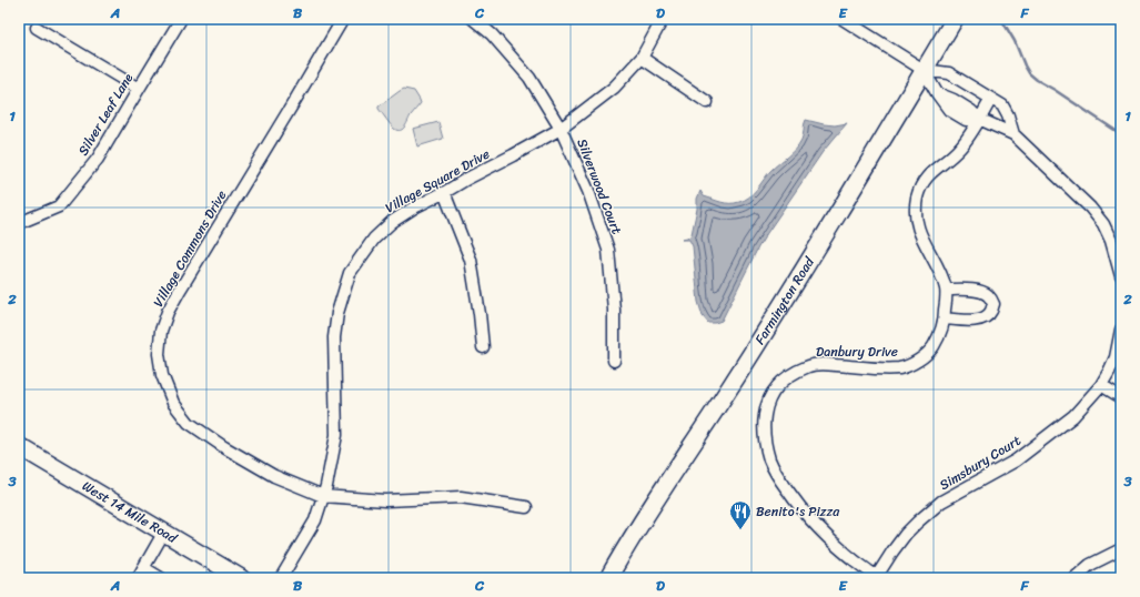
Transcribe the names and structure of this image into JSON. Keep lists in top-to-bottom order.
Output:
{
  "streets": {
    "street": [
      "Silver Leaf Lane",
      "Village Square Drive",
      "Silverwood Court",
      "Village Commons Drive",
      "Farmington Road",
      "Danbury Drive",
      "Simsbury Court",
      "West 14 Mile Road"
    ]
  },
  "crossings": [
    ["Village Square Drive", "Silverwood Court"],
    ["Village Square Drive", "Village Commons Drive"],
    ["Danbury Drive", "Simsbury Court"]
  ],
  "places": {
    "restaurant": ["Benito's Pizza"]
  },
  "grid": {
    "columns": [
      "A",
      "B",
      "C",
      "D",
      "E",
      "F"
    ],
    "rows": ["1", "2", "3"]
  }
}
